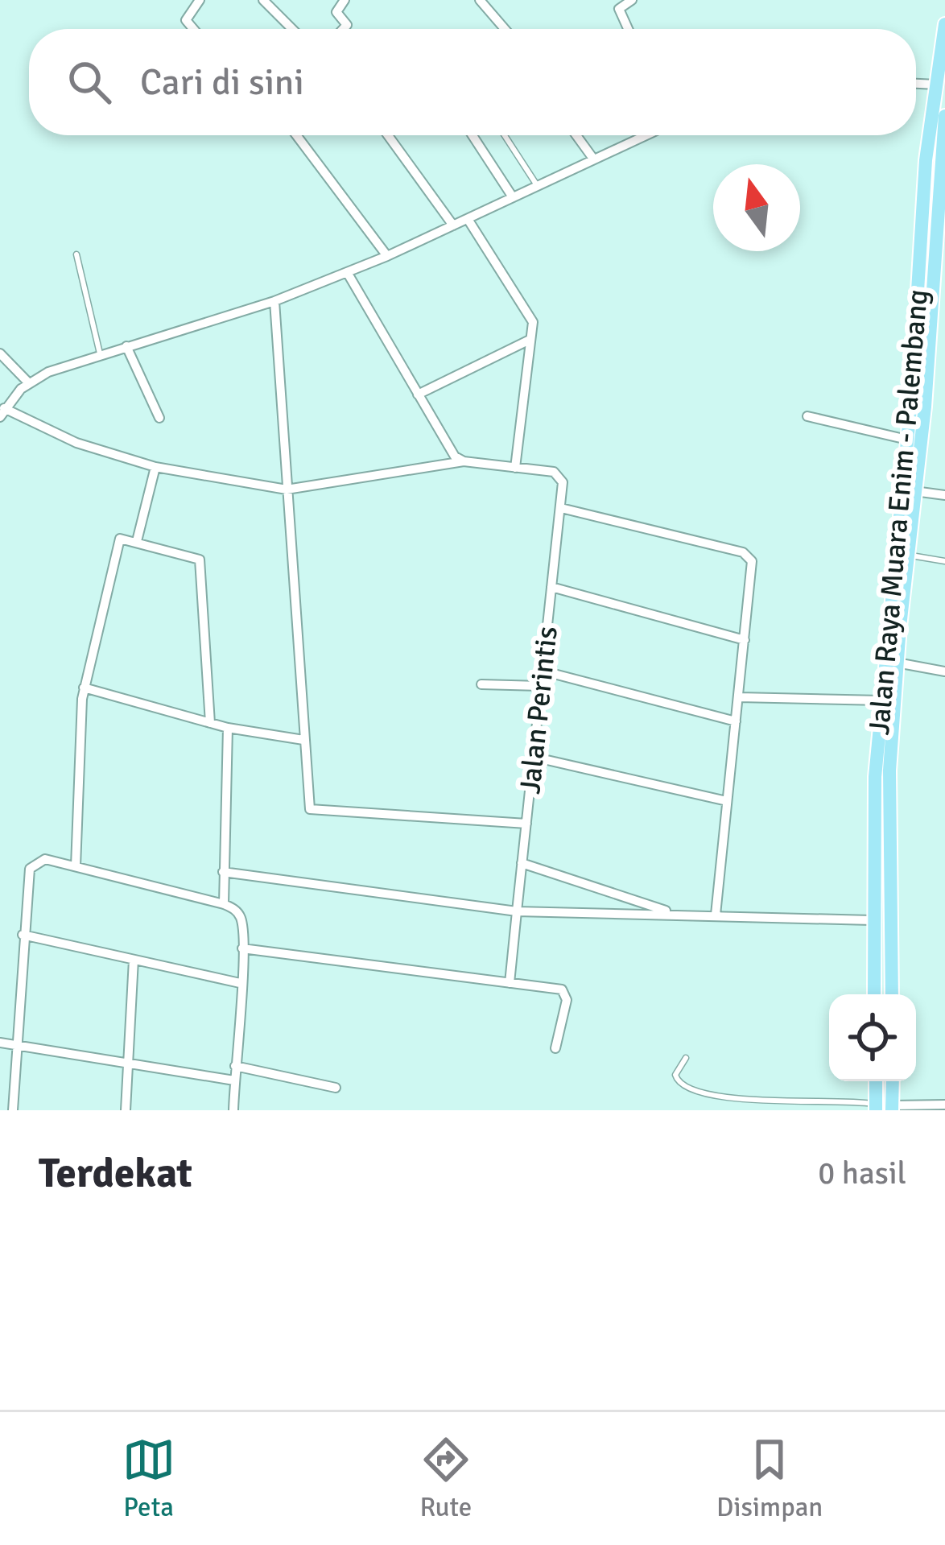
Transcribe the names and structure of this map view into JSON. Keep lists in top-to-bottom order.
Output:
{
  "streets": {
    "main road": ["Jalan Raya Muara Enim - Palembang"],
    "street": ["Jalan Perintis"]
  },
  "north": "top",
  "page": {
    "search": "Cari di sini",
    "heading": ["Terdekat", "0 hasil"],
    "nav": ["Peta", "Rute", "Disimpan"]
  }
}
